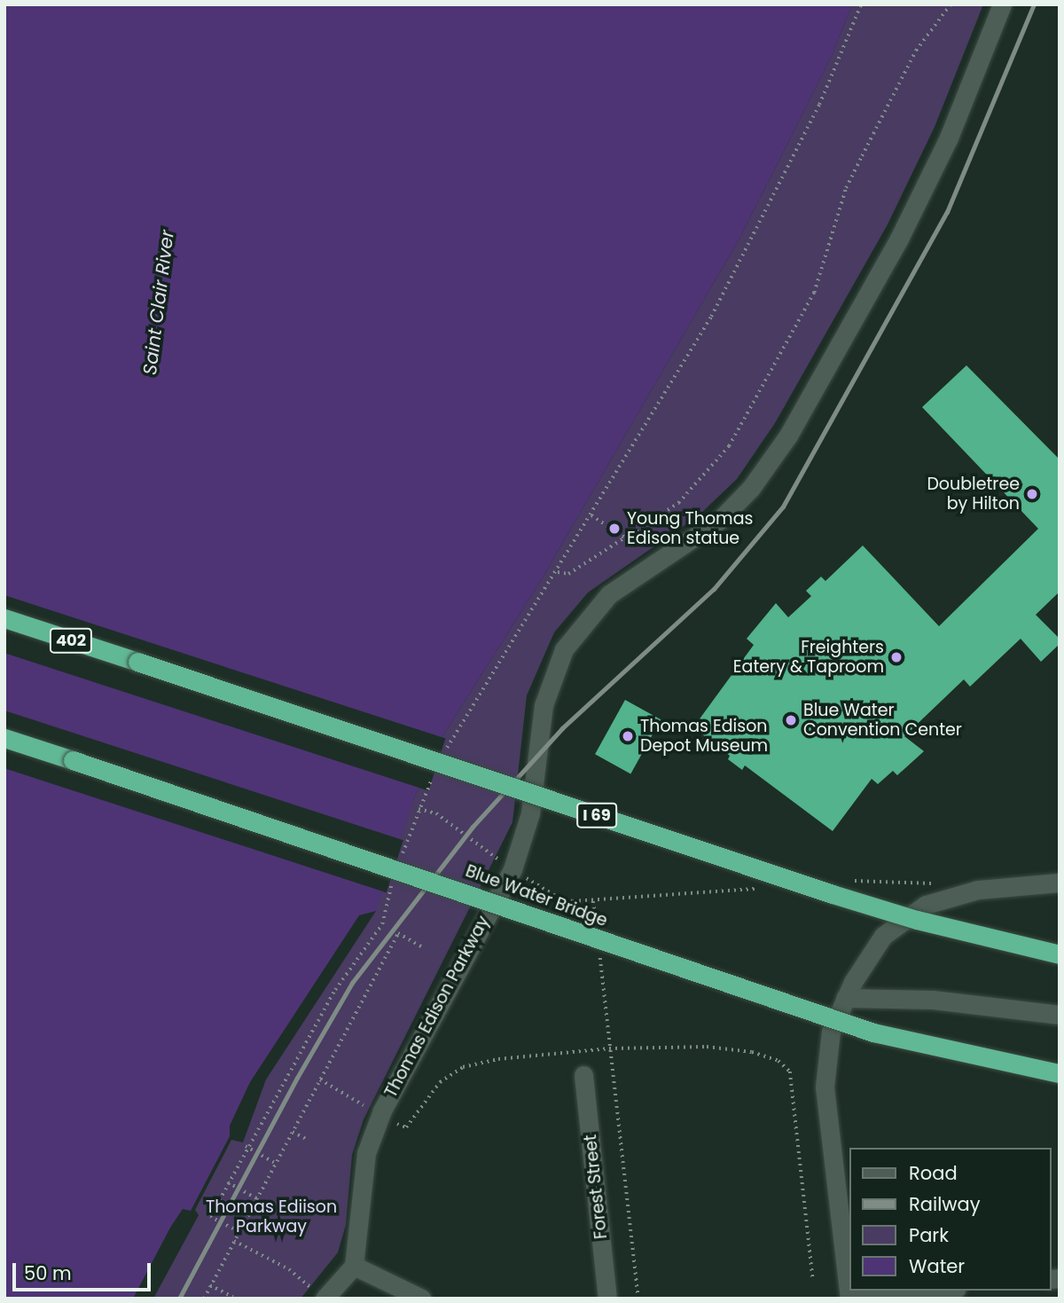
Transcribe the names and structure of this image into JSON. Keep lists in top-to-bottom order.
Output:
{
  "streets": {
    "highway": ["402", "I 69", "Blue Water Bridge"],
    "street": ["Thomas Edison Parkway", "Forest Street"]
  },
  "crossings": [
    ["402", "I 69"]
  ],
  "water": ["Saint Clair River"],
  "parks": ["Thomas Ediison Parkway"],
  "places": [
    "Doubletree by Hilton",
    "Young Thomas Edison statue",
    "Freighters Eatery & Taproom",
    "Blue Water Convention Center",
    "Thomas Edison Depot Museum"
  ],
  "legend": [
    "Road",
    "Railway",
    "Park",
    "Water"
  ],
  "scale_bar": "50 m"
}
